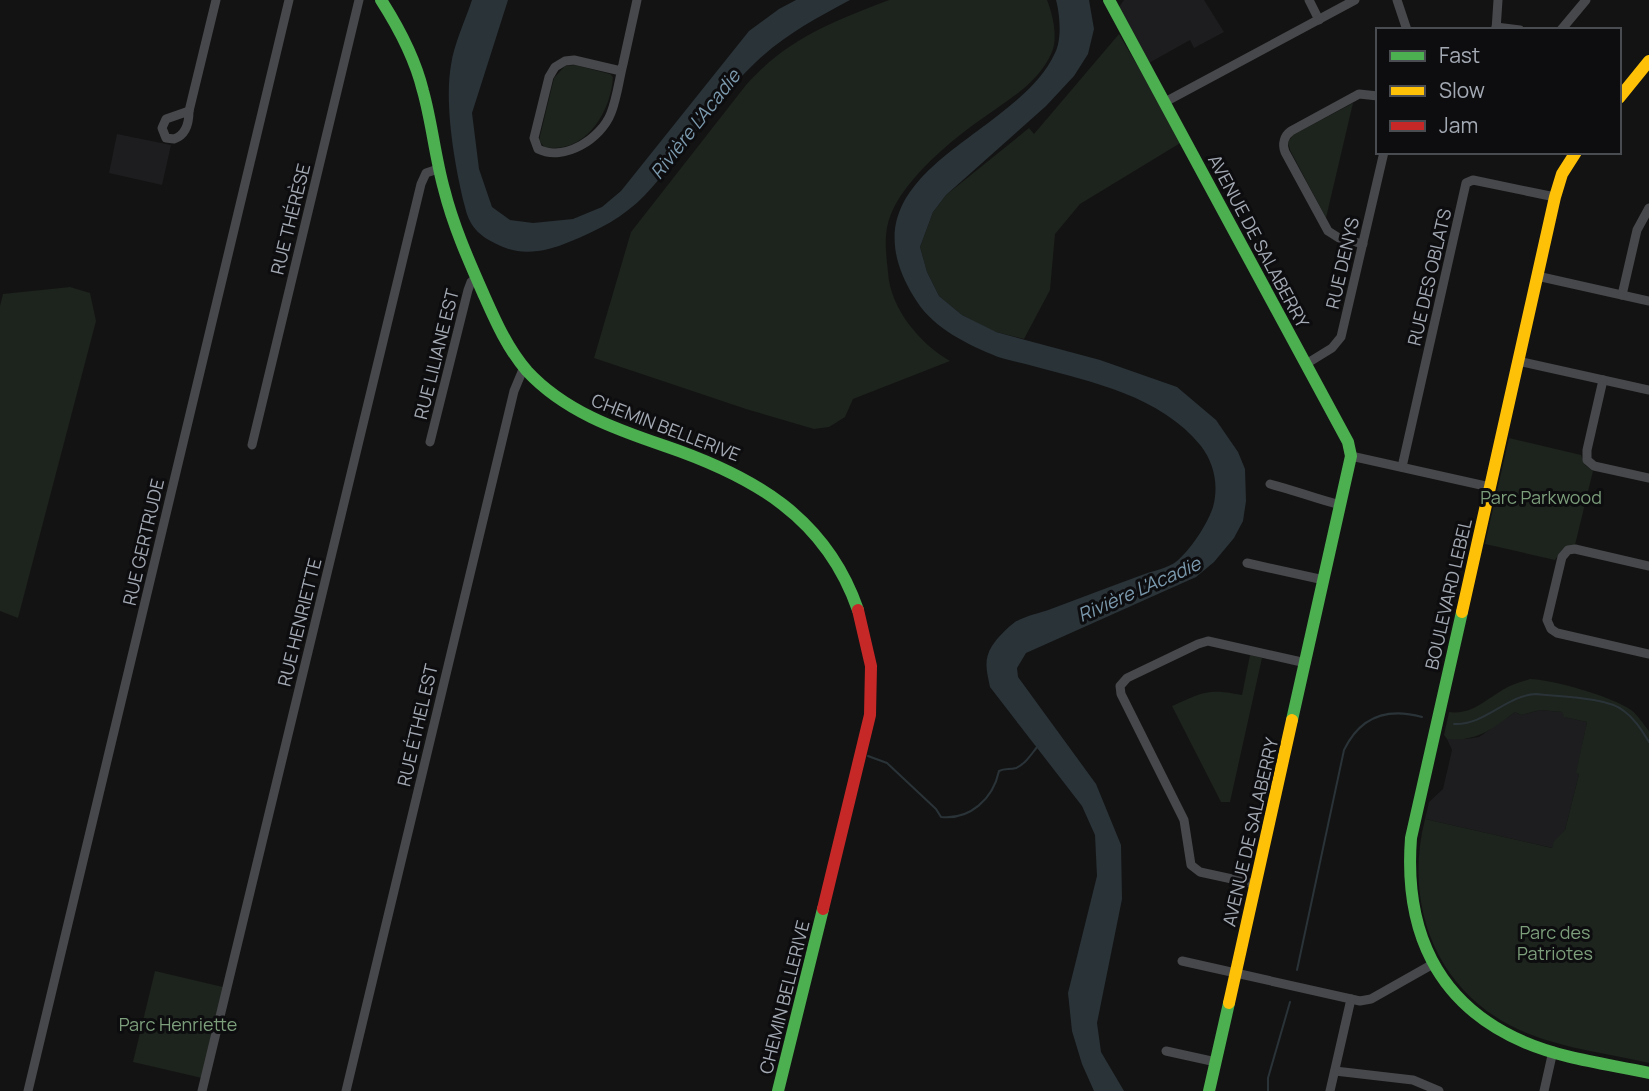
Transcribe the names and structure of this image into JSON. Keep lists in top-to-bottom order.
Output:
{
  "streets": {
    "street": [
      "RUE THÉRÈSE",
      "AVENUE DE SALABERRY",
      "RUE DENYS",
      "RUE DES OBLATS",
      "RUE LILIANE EST",
      "CHEMIN BELLERIVE",
      "RUE GERTRUDE",
      "BOULEVARD LEBEL",
      "RUE HENRIETTE",
      "RUE ÉTHEL EST"
    ]
  },
  "crossings": [
    ["AVENUE DE SALABERRY", "RUE DENYS"],
    ["RUE DES OBLATS", "BOULEVARD LEBEL"],
    ["RUE LILIANE EST", "CHEMIN BELLERIVE"],
    ["CHEMIN BELLERIVE", "RUE HENRIETTE"],
    ["CHEMIN BELLERIVE", "RUE ÉTHEL EST"]
  ],
  "water": ["Rivière L'Acadie"],
  "parks": ["Parc Parkwood", "Parc des Patriotes", "Parc Henriette"],
  "legend": ["Fast", "Slow", "Jam"]
}
